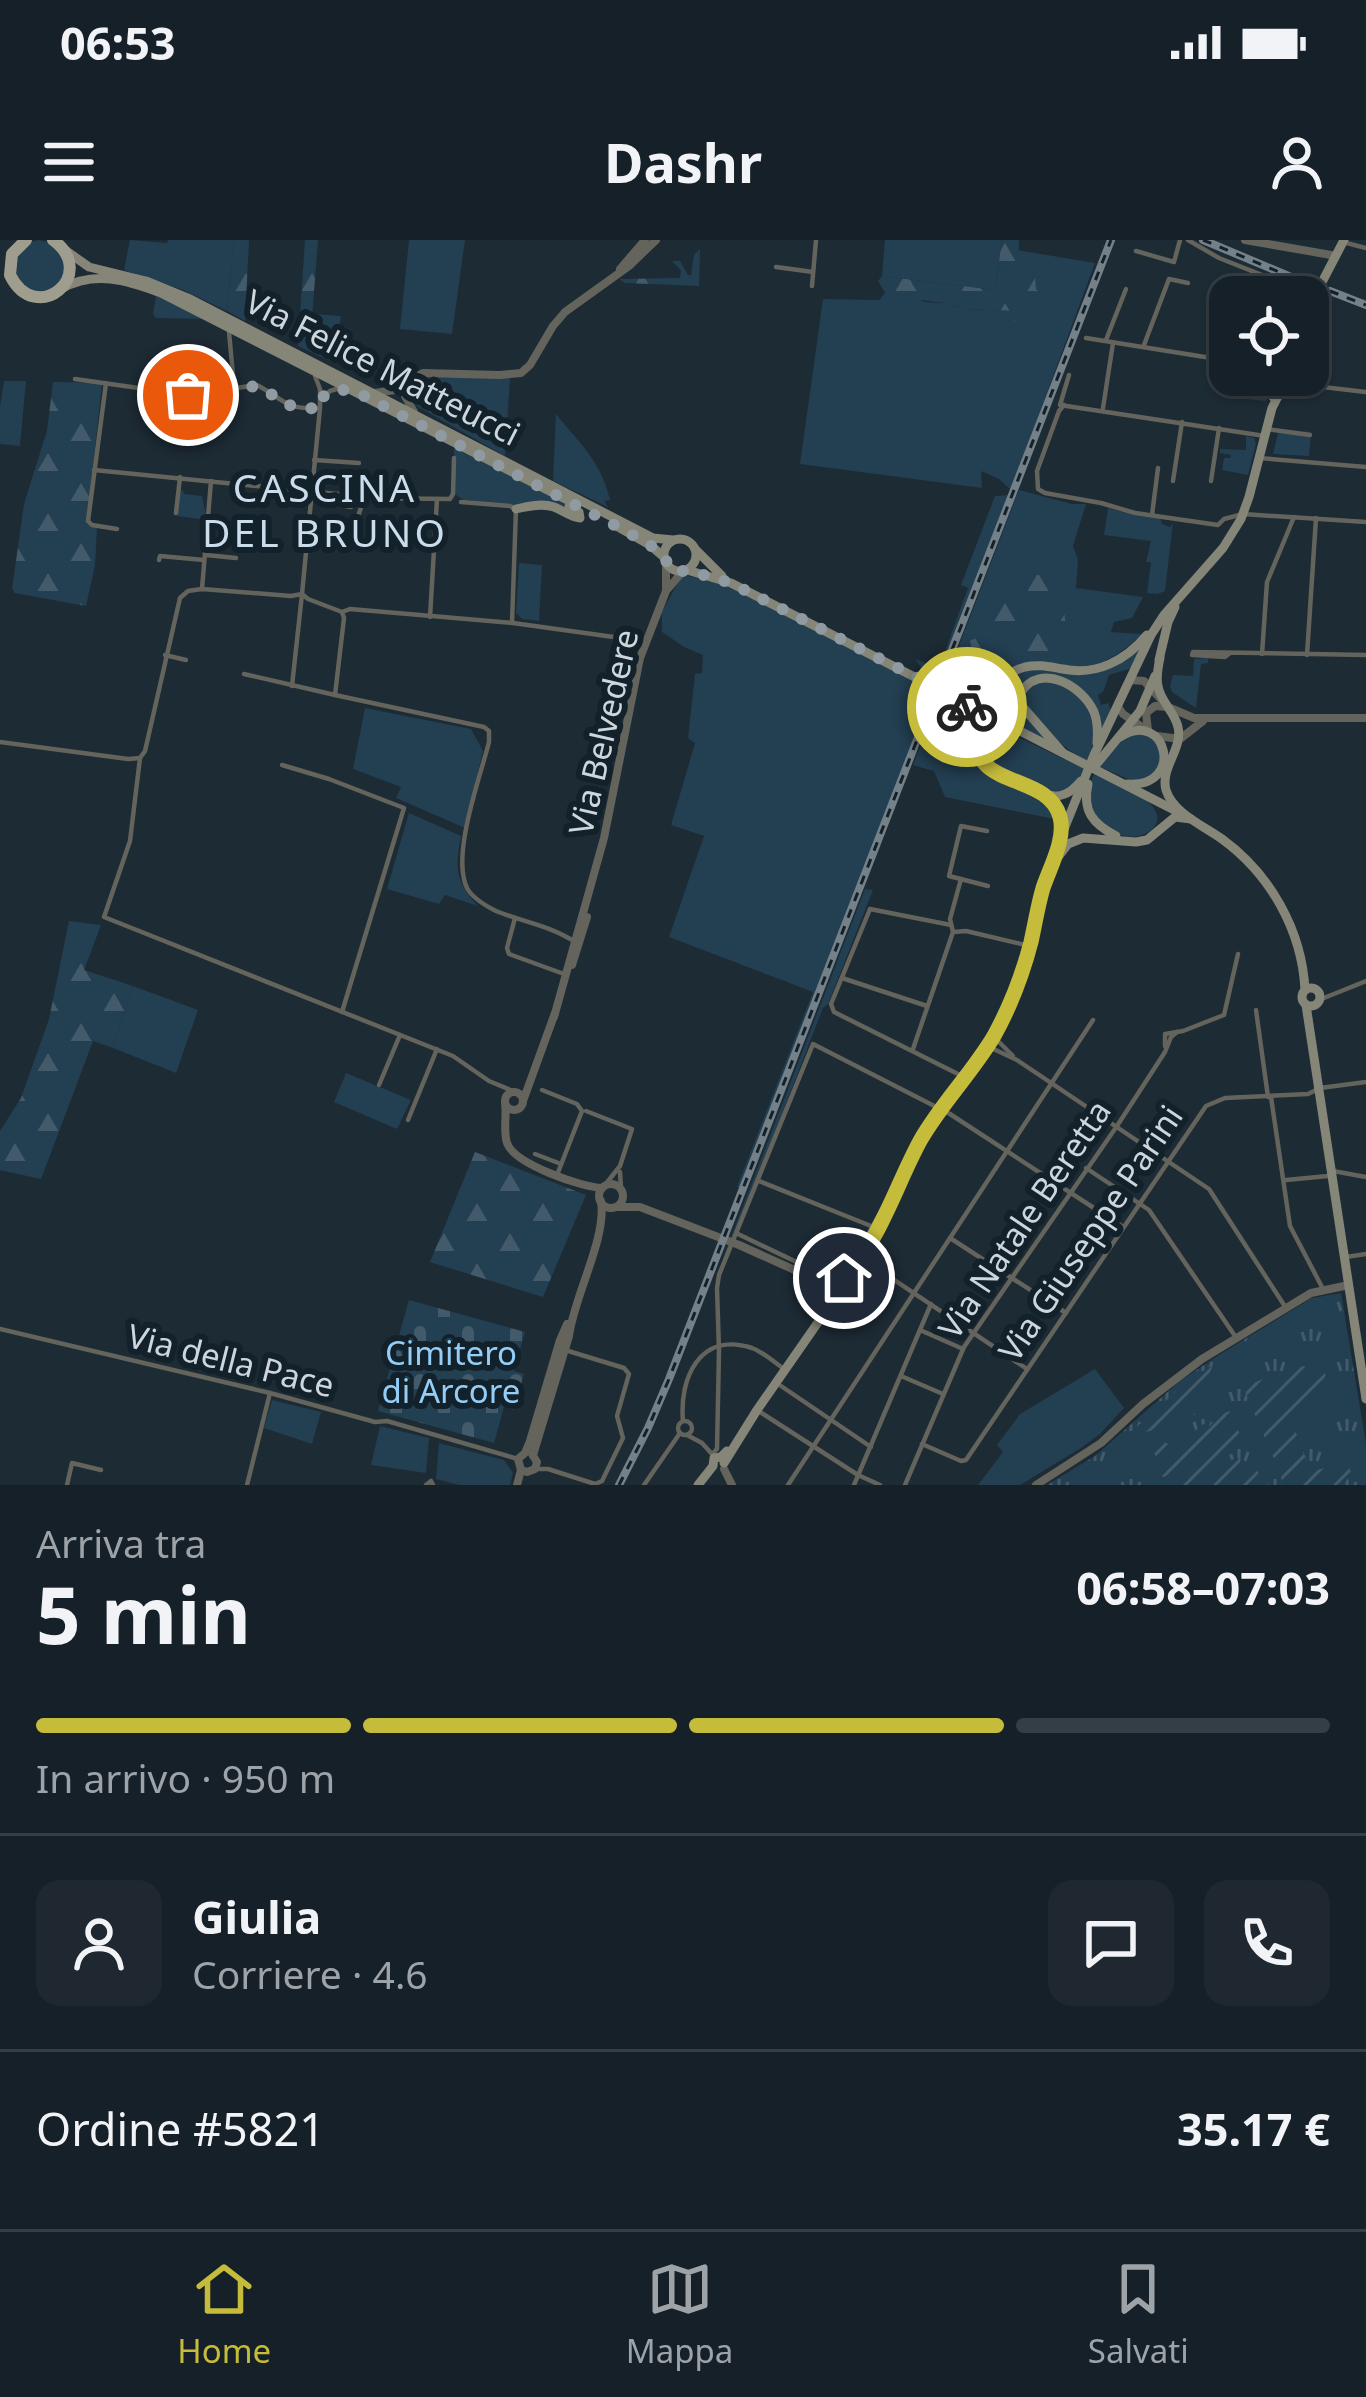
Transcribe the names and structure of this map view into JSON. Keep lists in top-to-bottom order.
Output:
{
  "streets": {
    "main road": ["Via Felice Matteucci"],
    "street": [
      "Via Belvedere",
      "Via Natale Beretta",
      "Via Giuseppe Parini",
      "Via della Pace"
    ]
  },
  "crossings": [
    ["Via Felice Matteucci", "Via Belvedere"],
    ["Via Natale Beretta", "Via Giuseppe Parini"]
  ],
  "districts": ["CASCINA DEL BRUNO"],
  "parks": ["Cimitero di Arcore"],
  "page": {
    "status": "06:53",
    "header": "Dashr",
    "heading": ["5 min", "Arriva tra", "06:58–07:03"],
    "panel": [
      "Giulia",
      "Corriere · 4.6",
      "Ordine #5821",
      "35.17 €"
    ],
    "bar": "In arrivo · 950 m",
    "tabs": ["Home", "Mappa", "Salvati"]
  }
}
